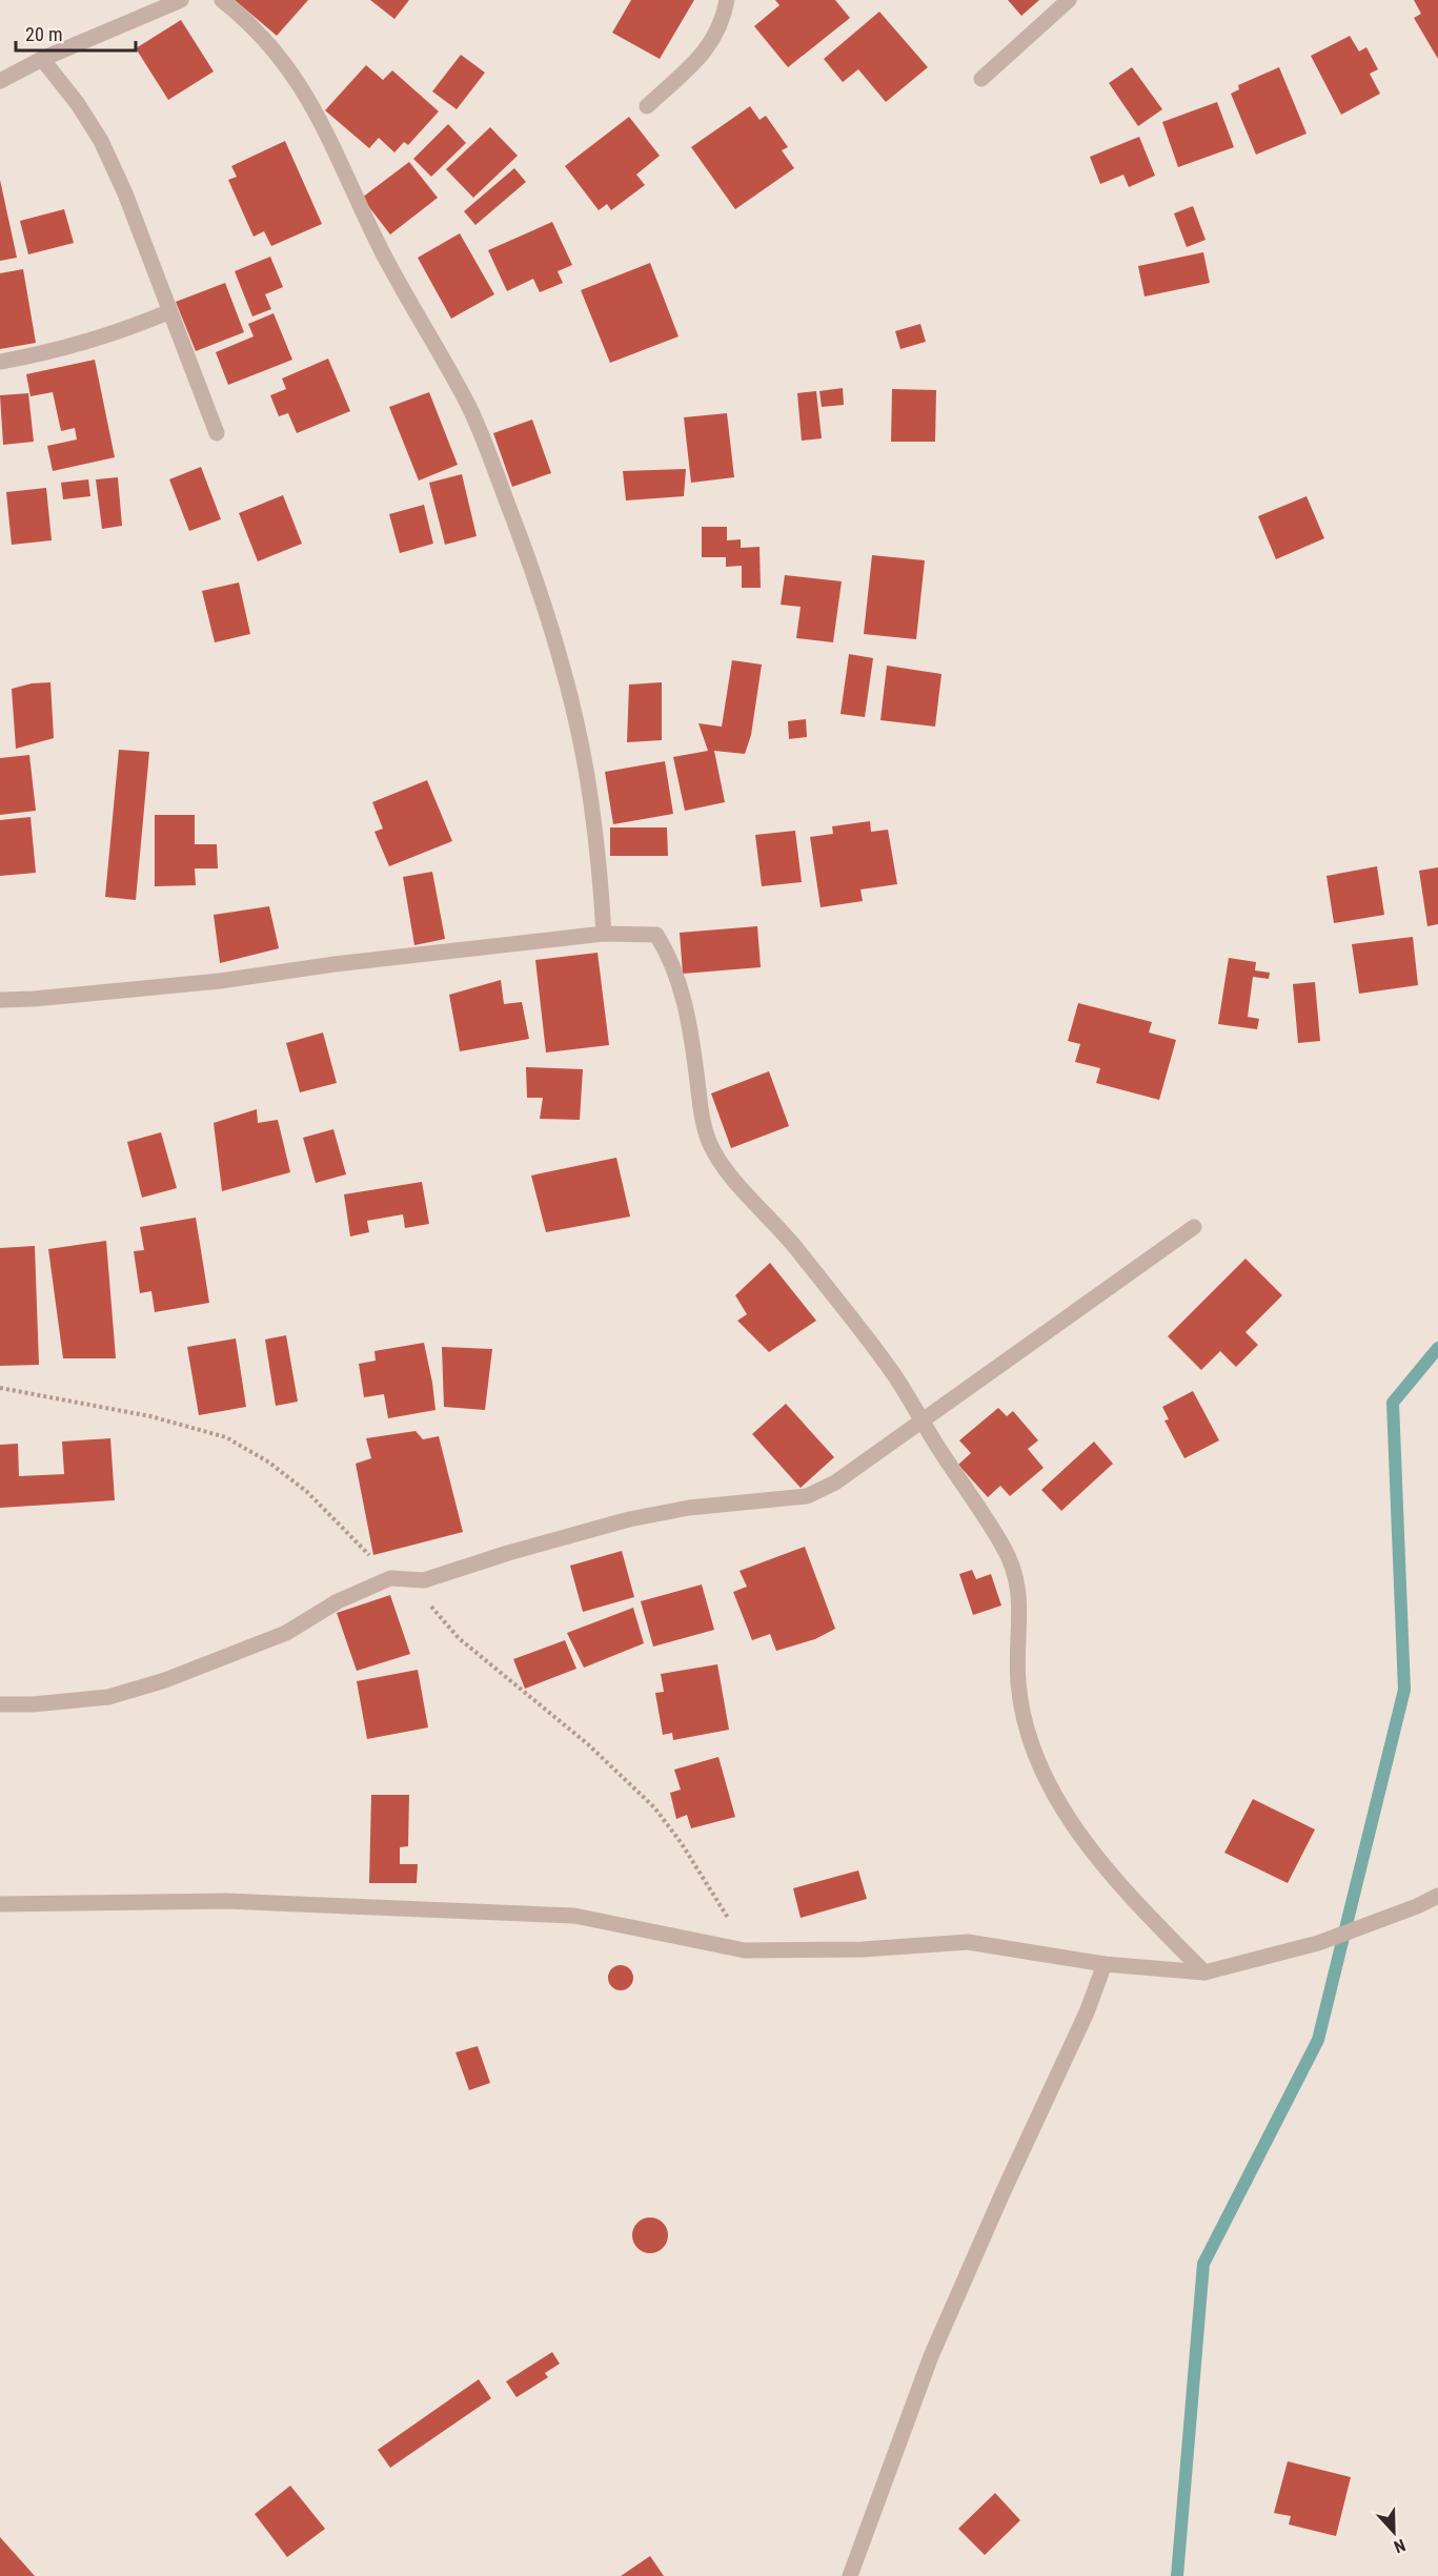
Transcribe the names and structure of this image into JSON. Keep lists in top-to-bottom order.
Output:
{
  "scale_bar": "20 m",
  "north": "bottom"
}
